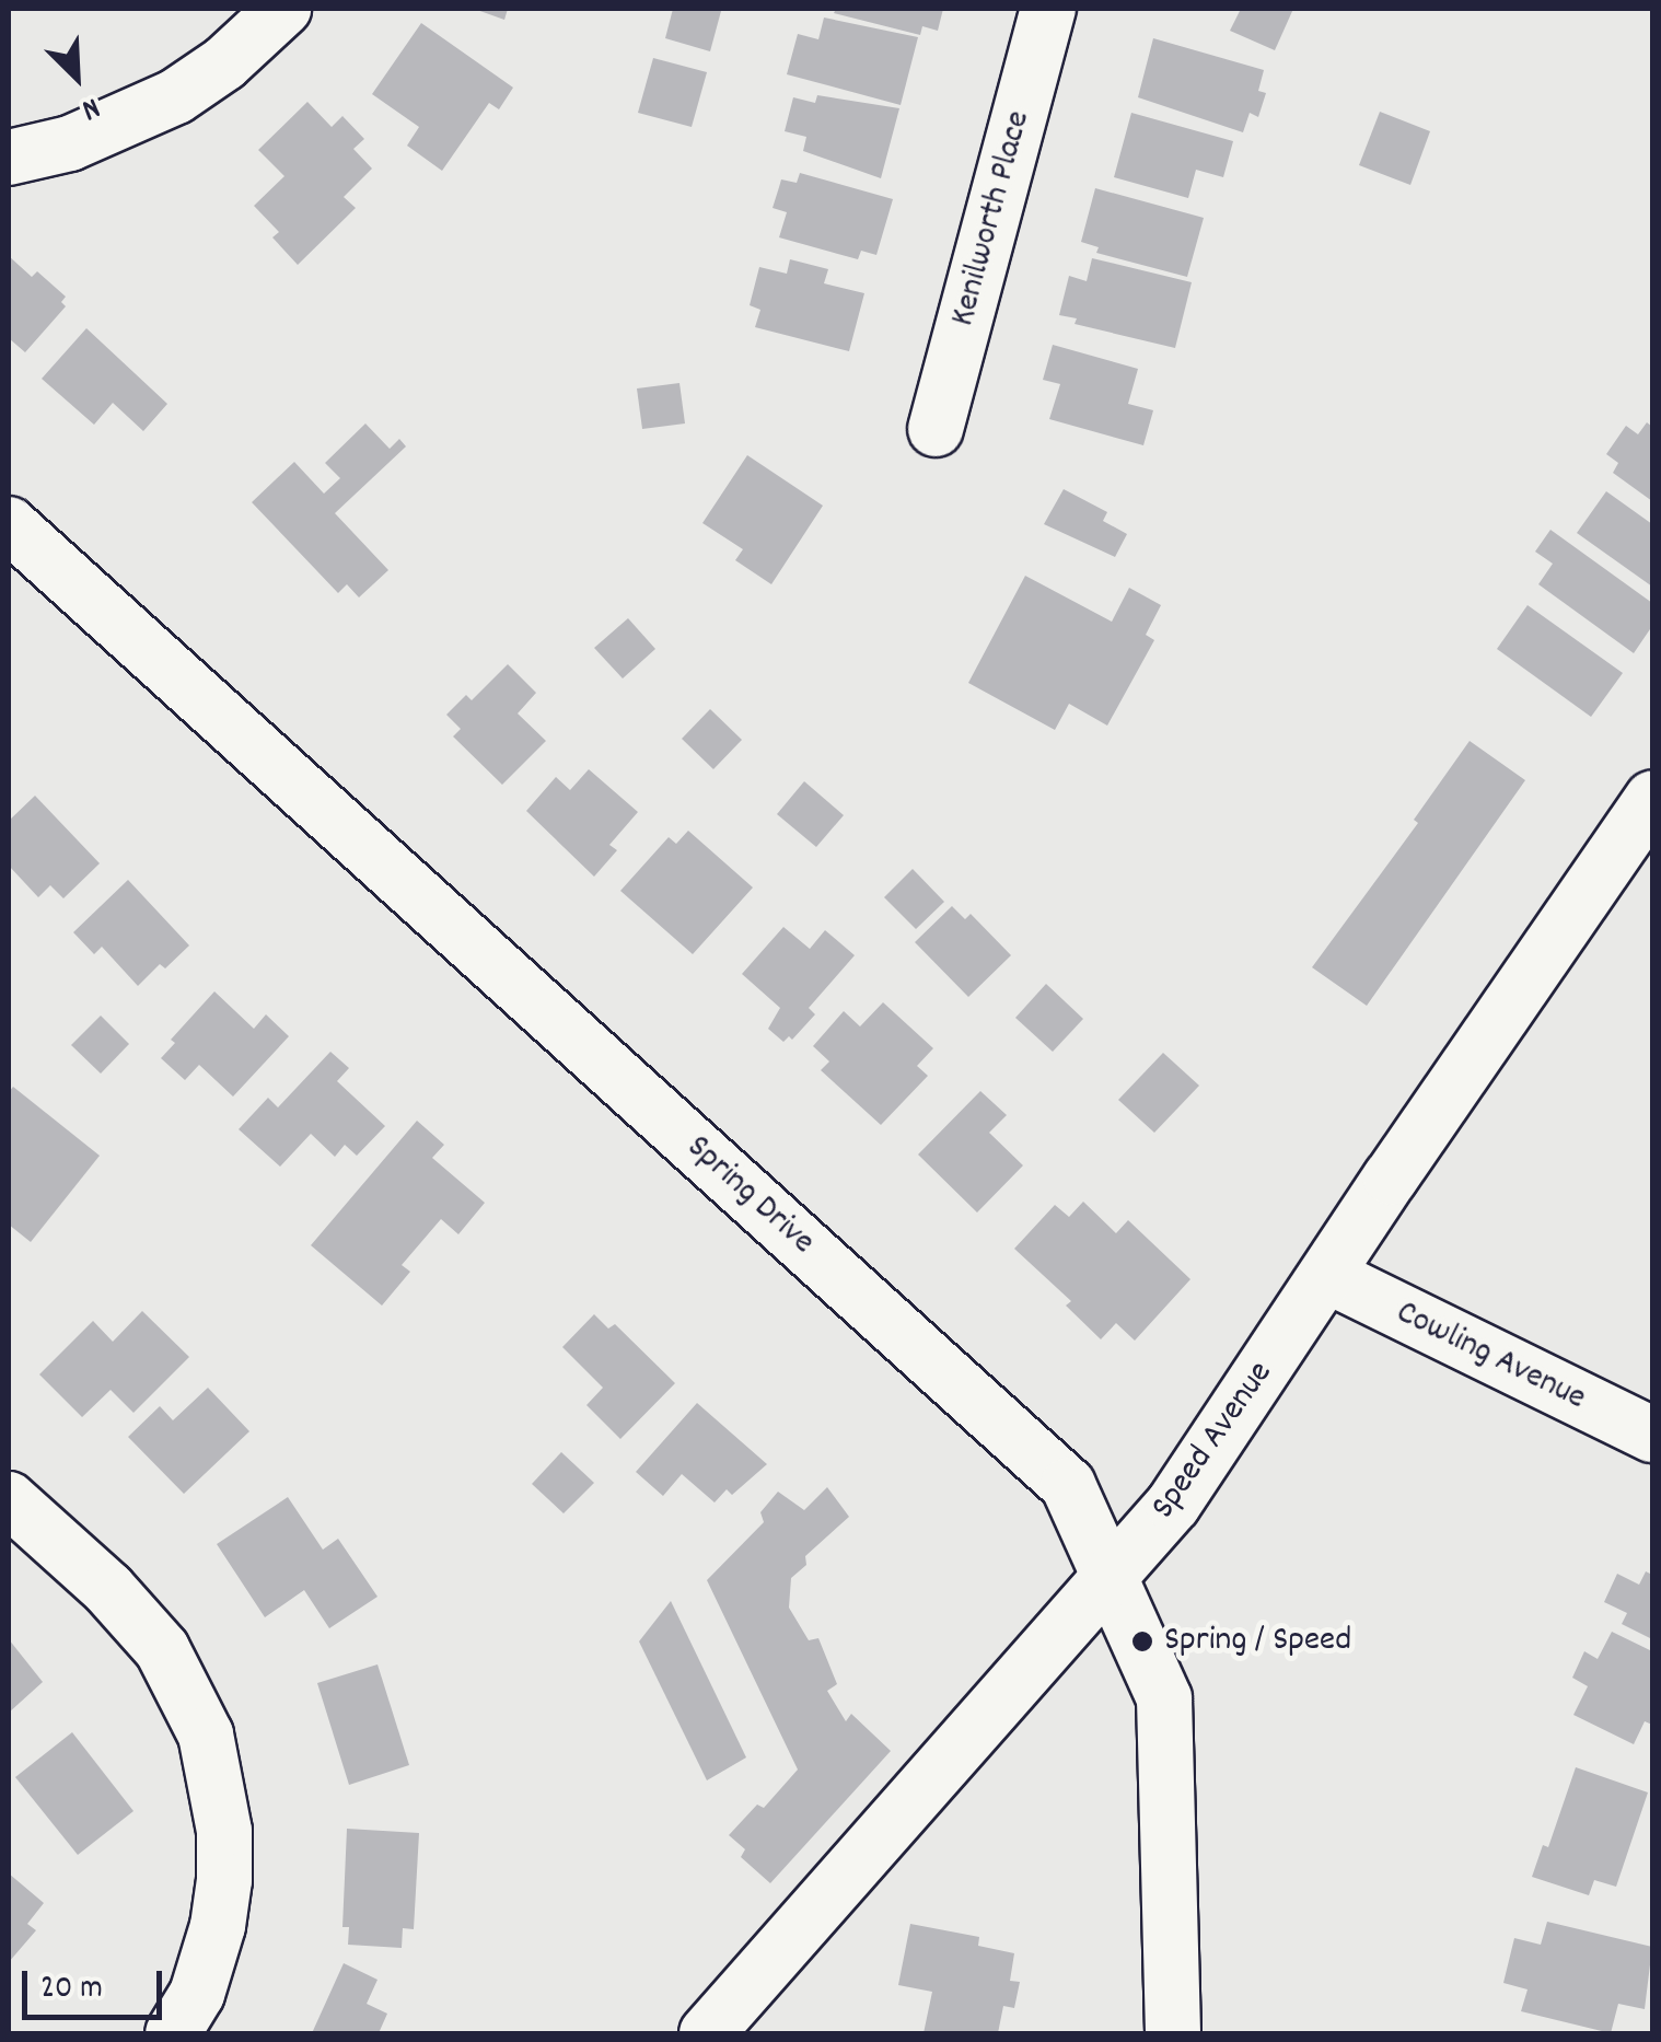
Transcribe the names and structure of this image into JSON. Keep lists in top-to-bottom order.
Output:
{
  "streets": {
    "street": [
      "Kenilworth Place",
      "Spring Drive",
      "Cowling Avenue",
      "Speed Avenue"
    ]
  },
  "crossings": [
    ["Spring Drive", "Speed Avenue"],
    ["Cowling Avenue", "Speed Avenue"]
  ],
  "places": ["Spring / Speed"],
  "scale_bar": "20 m",
  "north": "bottom right"
}
